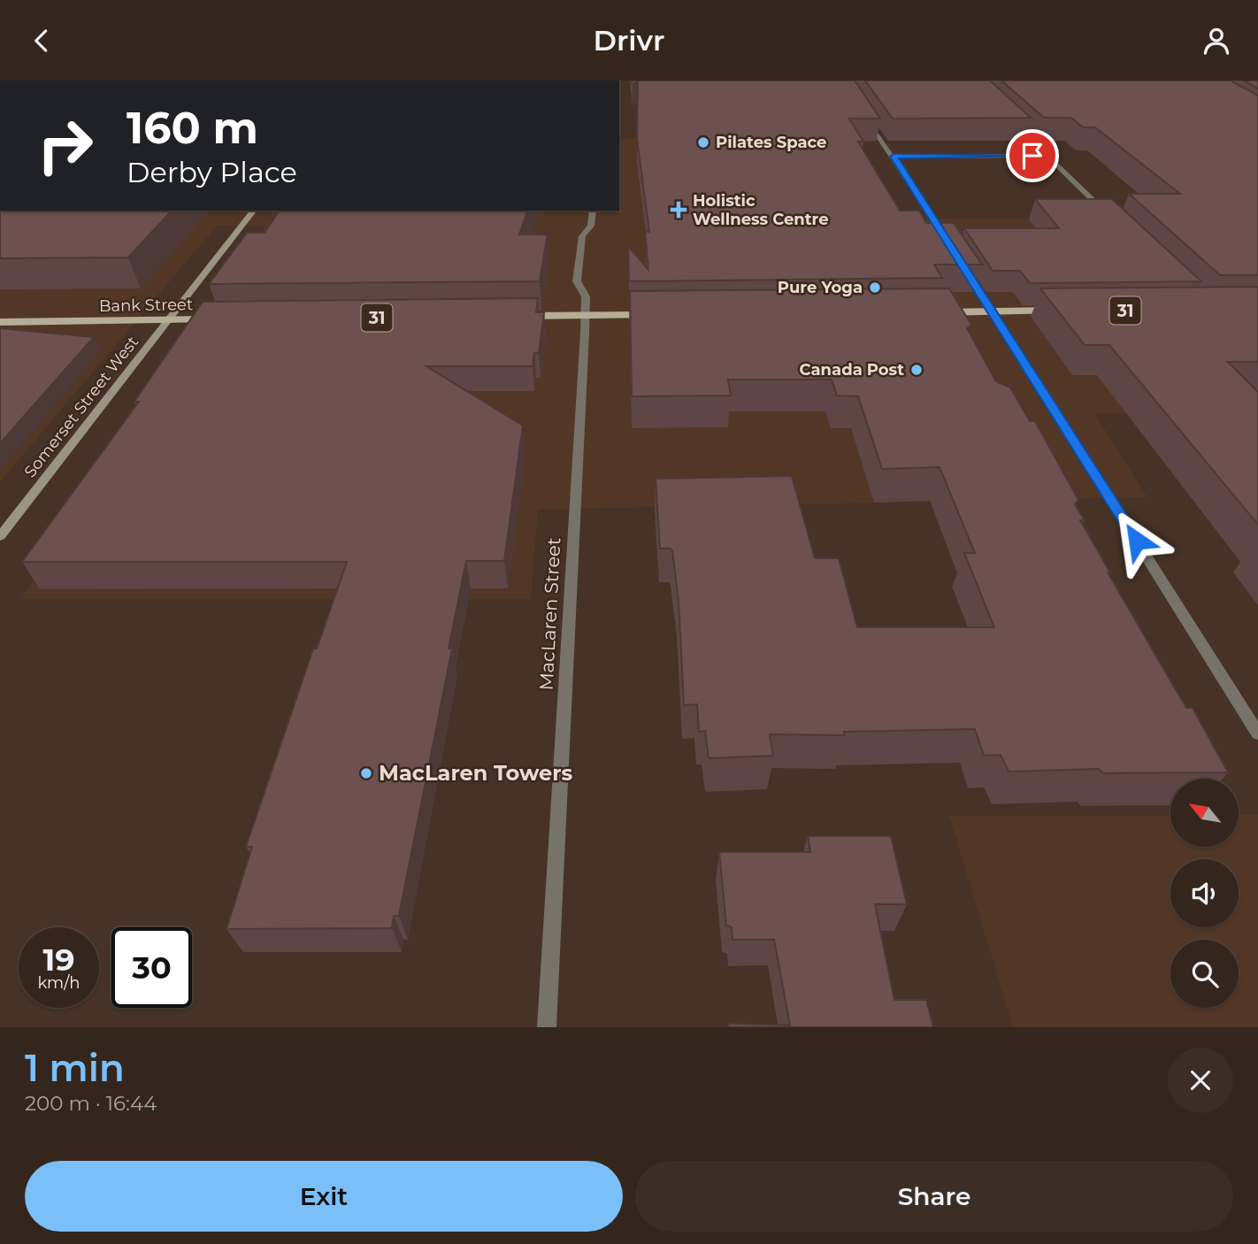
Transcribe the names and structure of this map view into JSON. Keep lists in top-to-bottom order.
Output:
{
  "streets": {
    "main road": ["Bank Street", "Somerset Street West"],
    "street": ["MacLaren Street"]
  },
  "crossings": [
    ["Bank Street", "Somerset Street West"]
  ],
  "places": {
    "other": [
      "Pilates Space",
      "Pure Yoga",
      "Canada Post",
      "MacLaren Towers"
    ],
    "health": ["Holistic Wellness Centre"]
  },
  "north": "top left",
  "page": {
    "header": "Drivr",
    "turn": ["160 m", "Derby Place"],
    "speed": "19 km/h",
    "limit": "30",
    "heading": ["1 min", "200 m · 16:44"],
    "buttons": ["Exit", "Share"]
  }
}
